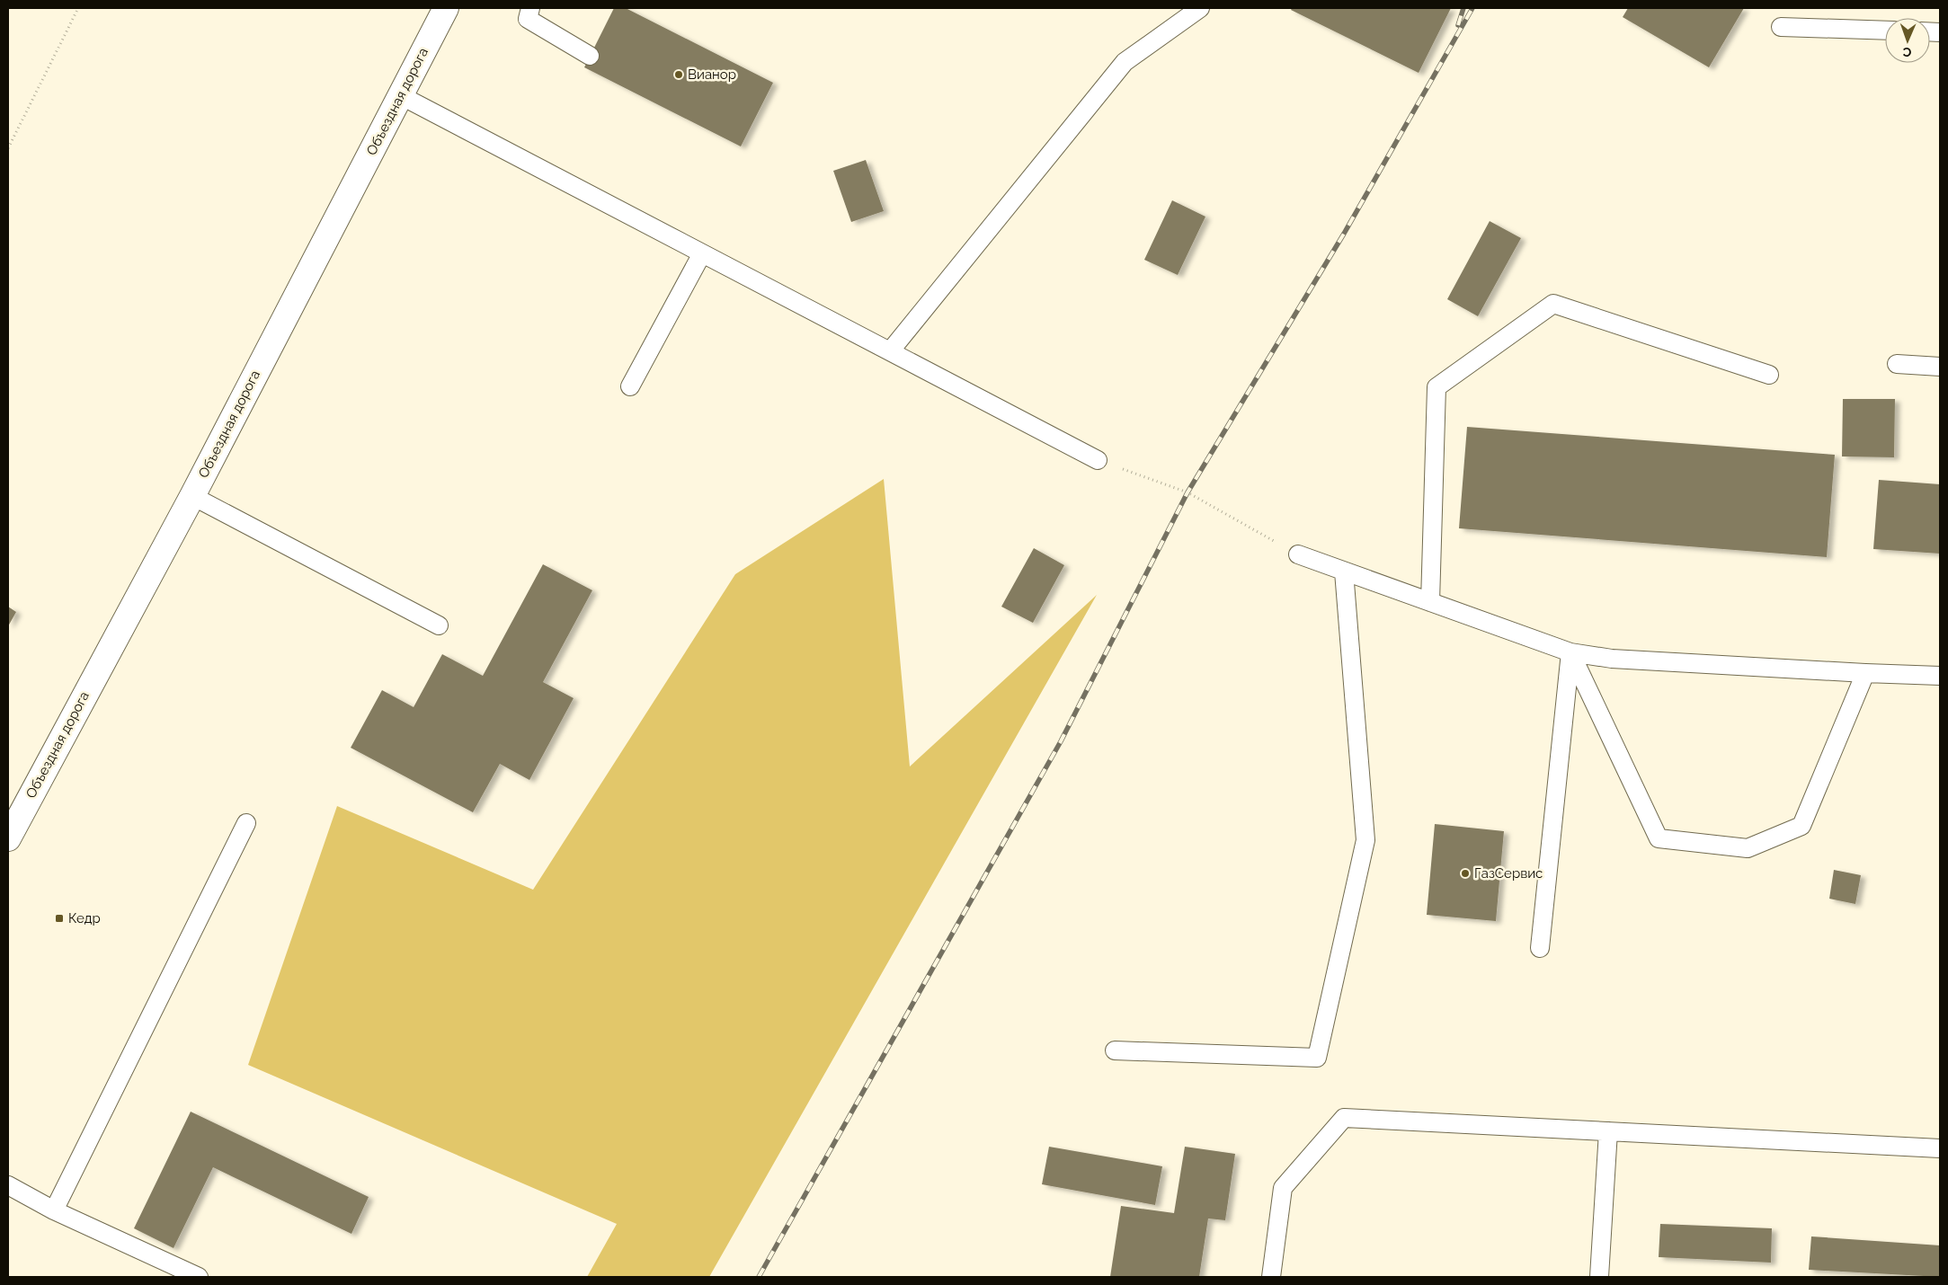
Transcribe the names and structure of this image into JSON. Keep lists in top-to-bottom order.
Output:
{
  "streets": {
    "main road": ["Объездная дорога"]
  },
  "places": {
    "other": ["Вианор", "ГазСервис"],
    "transit": ["Кедр"]
  },
  "north": "bottom"
}
